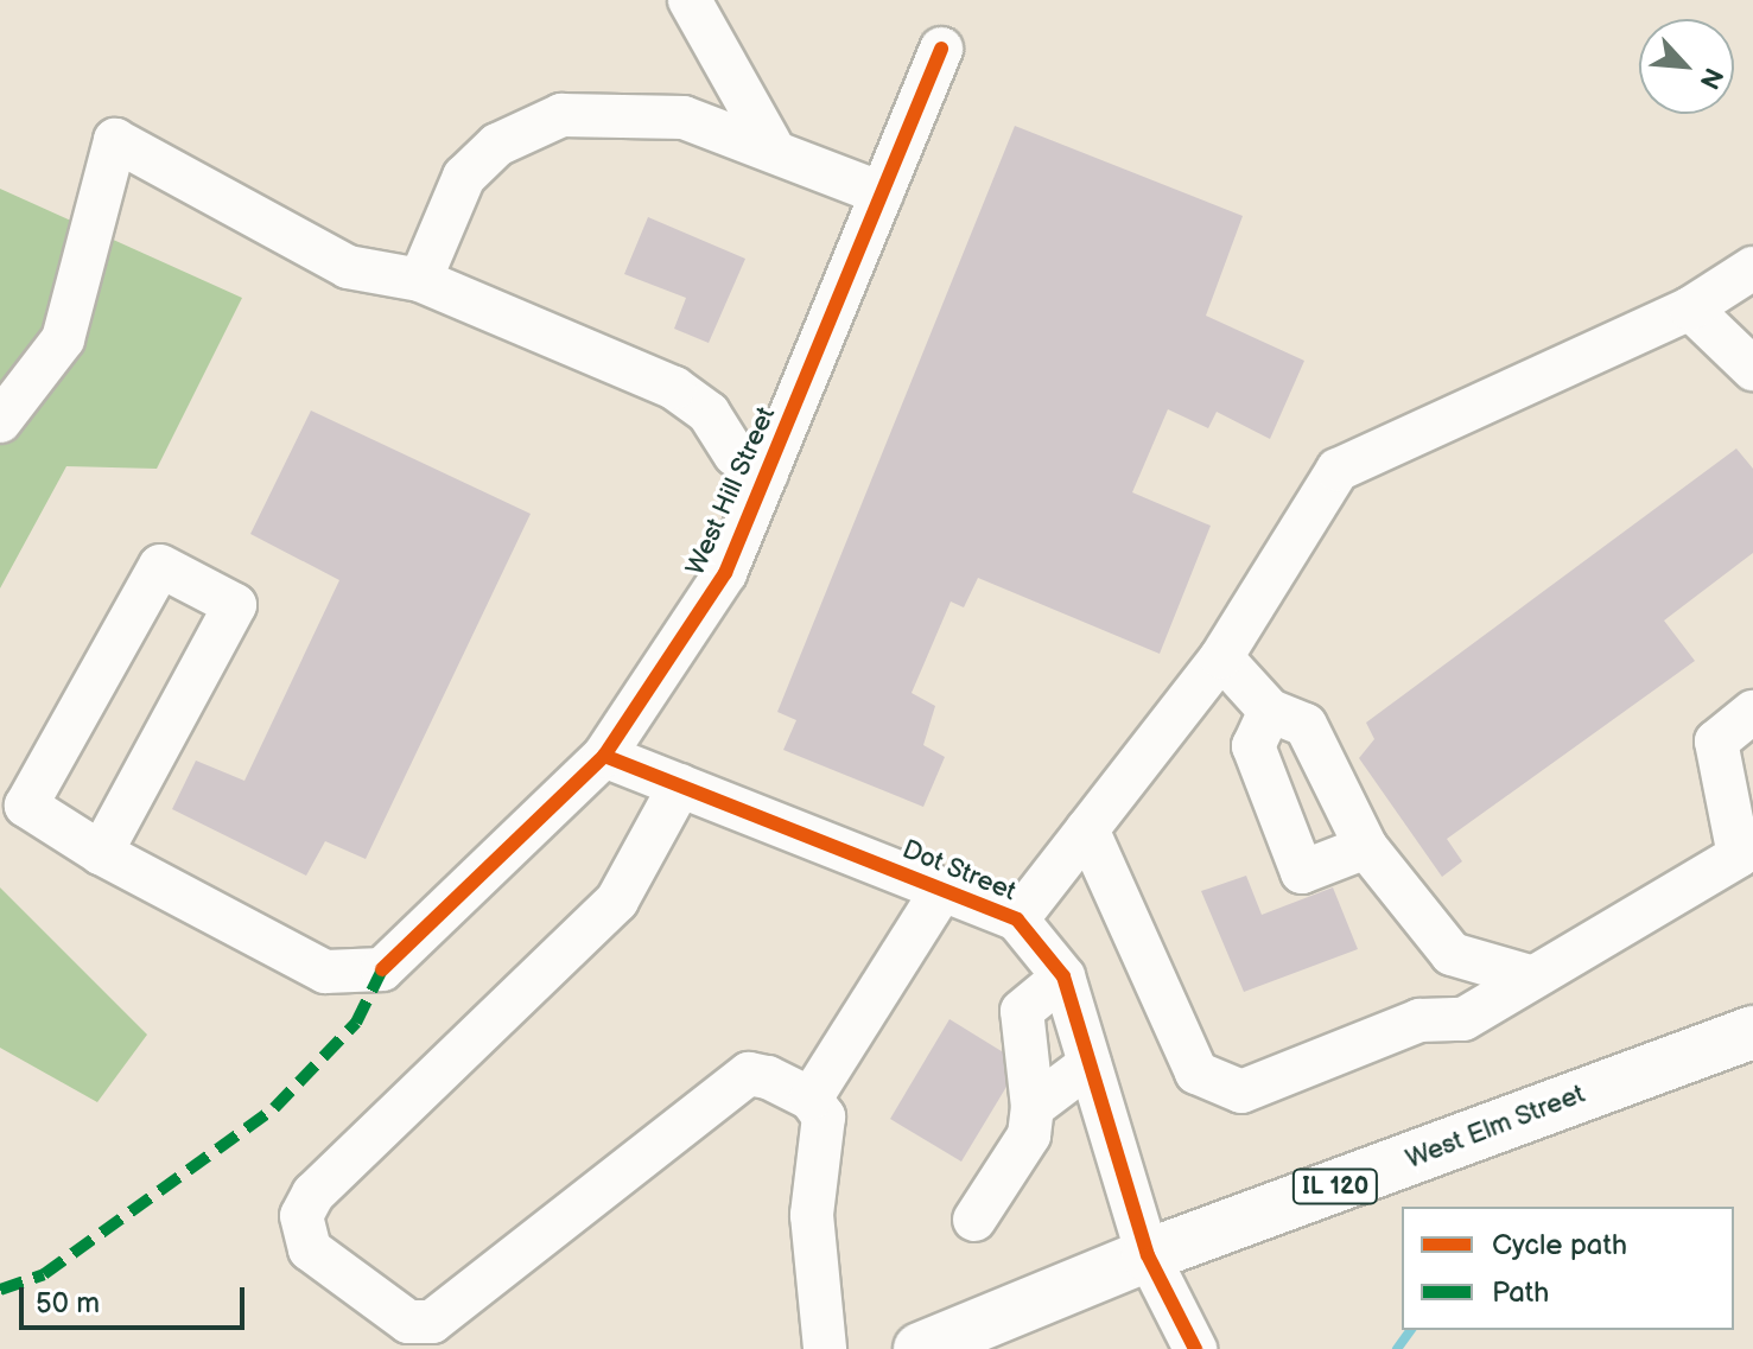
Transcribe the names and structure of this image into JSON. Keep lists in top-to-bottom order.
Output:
{
  "streets": {
    "main road": ["West Elm Street", "IL 120"],
    "street": ["West Hill Street", "Dot Street"]
  },
  "crossings": [
    ["West Hill Street", "Dot Street"],
    ["Dot Street", "West Elm Street"]
  ],
  "legend": ["Cycle path", "Path"],
  "scale_bar": "50 m",
  "north": "bottom right"
}
